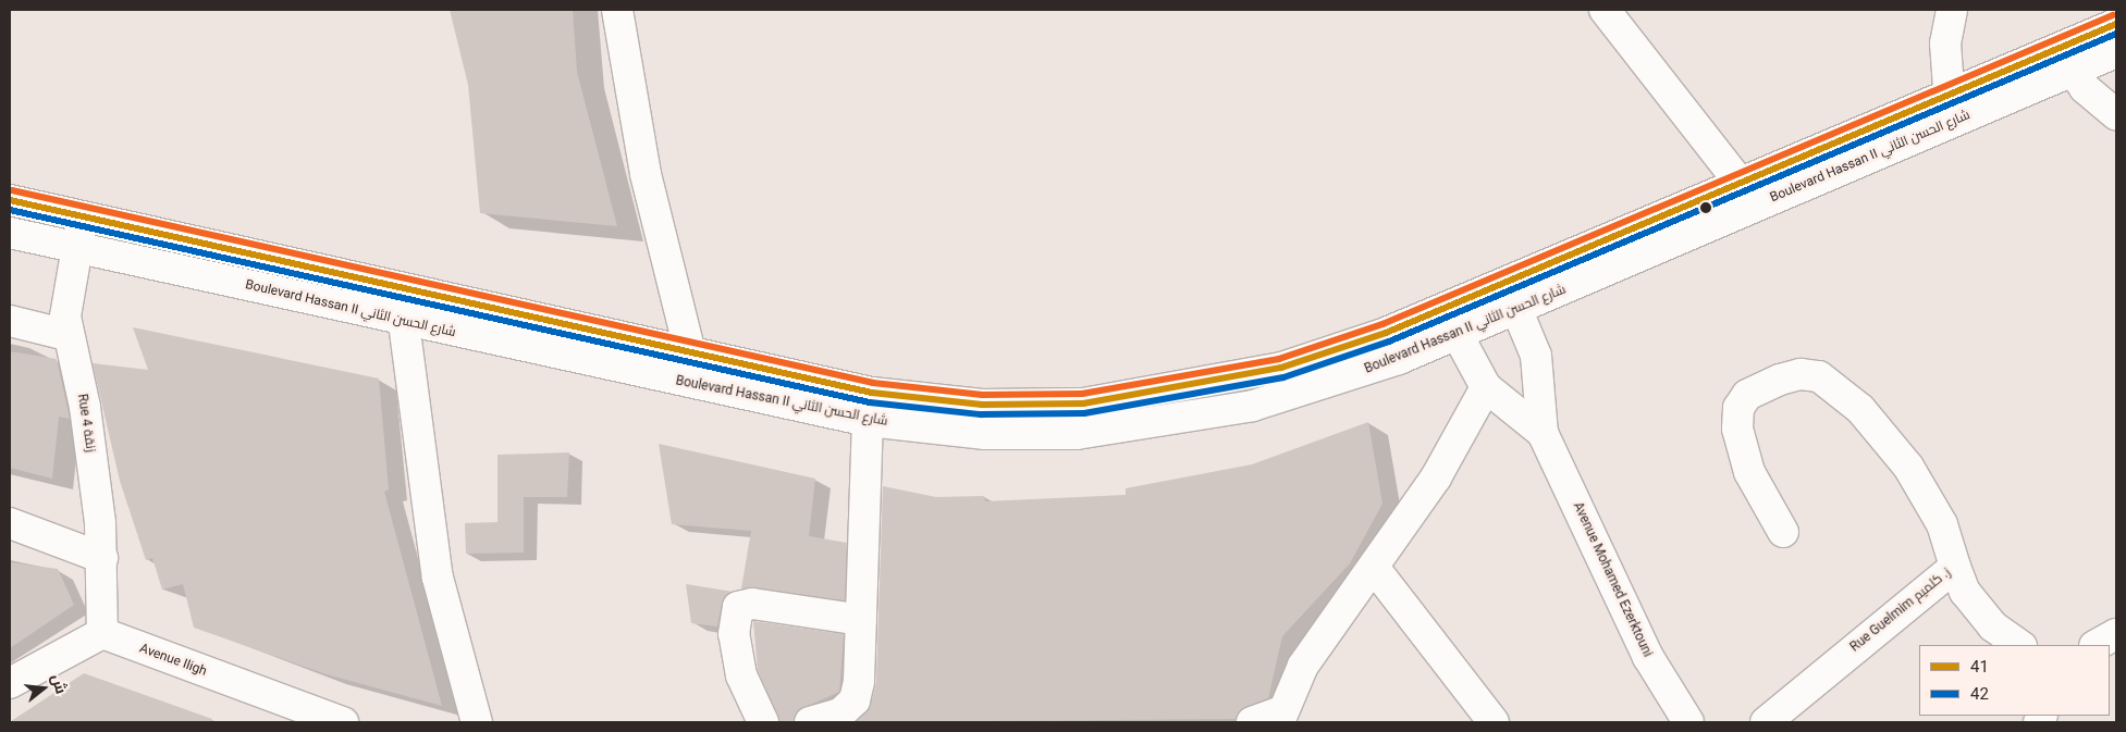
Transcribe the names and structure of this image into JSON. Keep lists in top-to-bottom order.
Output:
{
  "streets": {
    "street": [
      "Boulevard Hassan II شارع الحسن الثاني",
      "Rue 4 زنقة",
      "Avenue Mohamed Ezerktouni",
      "Rue Guelmim ز. كلميم",
      "Avenue Iligh"
    ]
  },
  "crossings": [
    ["Boulevard Hassan II شارع الحسن الثاني", "Rue 4 زنقة"],
    ["Boulevard Hassan II شارع الحسن الثاني", "Avenue Mohamed Ezerktouni"],
    ["Rue 4 زنقة", "Avenue Iligh"]
  ],
  "lines": ["transit line 41", "transit line 42"],
  "legend": ["41", "42"],
  "north": "right"
}
